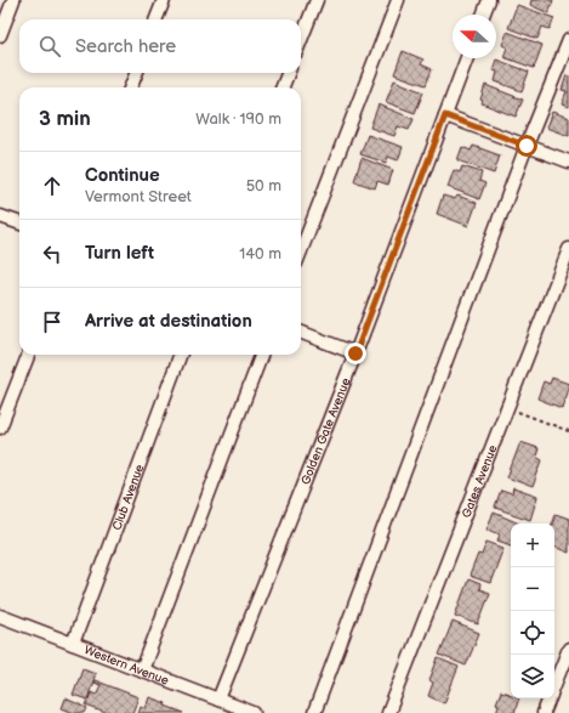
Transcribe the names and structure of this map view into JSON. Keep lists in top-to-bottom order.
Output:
{
  "streets": {
    "street": [
      "Golden Gate Avenue",
      "Gates Avenue",
      "Club Avenue",
      "Western Avenue"
    ]
  },
  "crossings": [
    ["Golden Gate Avenue", "Western Avenue"],
    ["Club Avenue", "Western Avenue"]
  ],
  "north": "left",
  "page": {
    "search": "Search here",
    "heading": ["3 min", "Walk · 190 m"],
    "list": [
      ["Continue", "Vermont Street", "50 m"],
      ["Turn left", "140 m"],
      "Arrive at destination"
    ],
    "map_buttons": ["+", "−"]
  }
}
